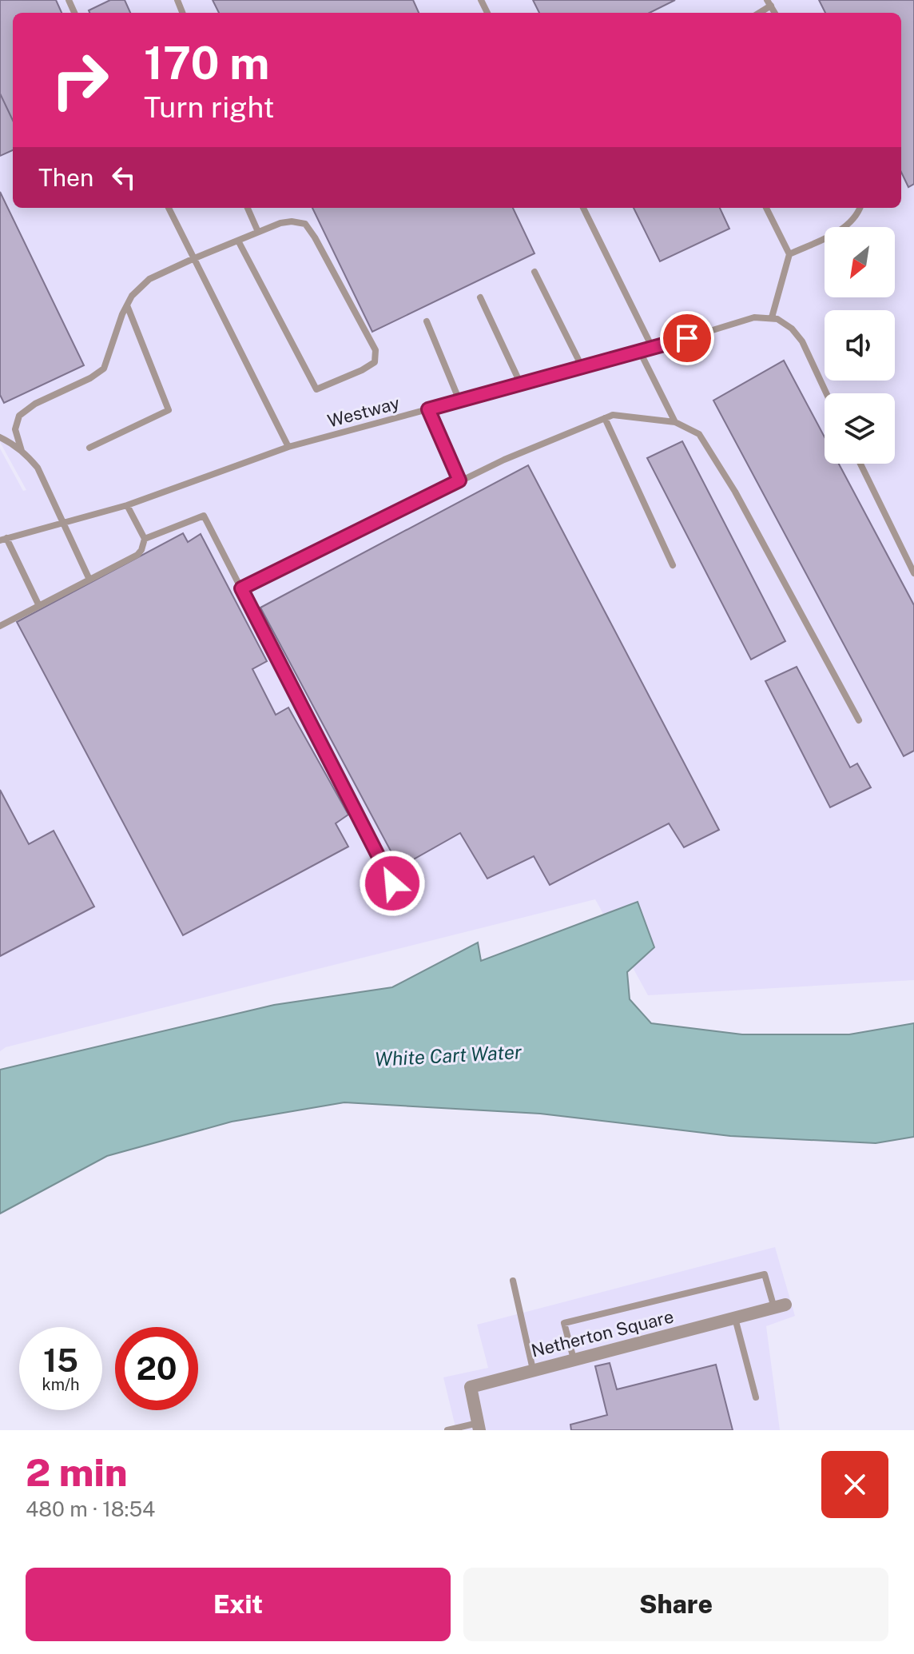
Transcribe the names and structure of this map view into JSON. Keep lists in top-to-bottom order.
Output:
{
  "streets": {
    "street": ["Netherton Square"],
    "lane": ["Westway"]
  },
  "water": ["White Cart Water"],
  "north": "bottom left",
  "page": {
    "turn": ["170 m", "Turn right"],
    "then": "Then",
    "speed": "15 km/h",
    "limit": "20",
    "heading": ["2 min", "480 m · 18:54"],
    "buttons": ["Exit", "Share"]
  }
}
